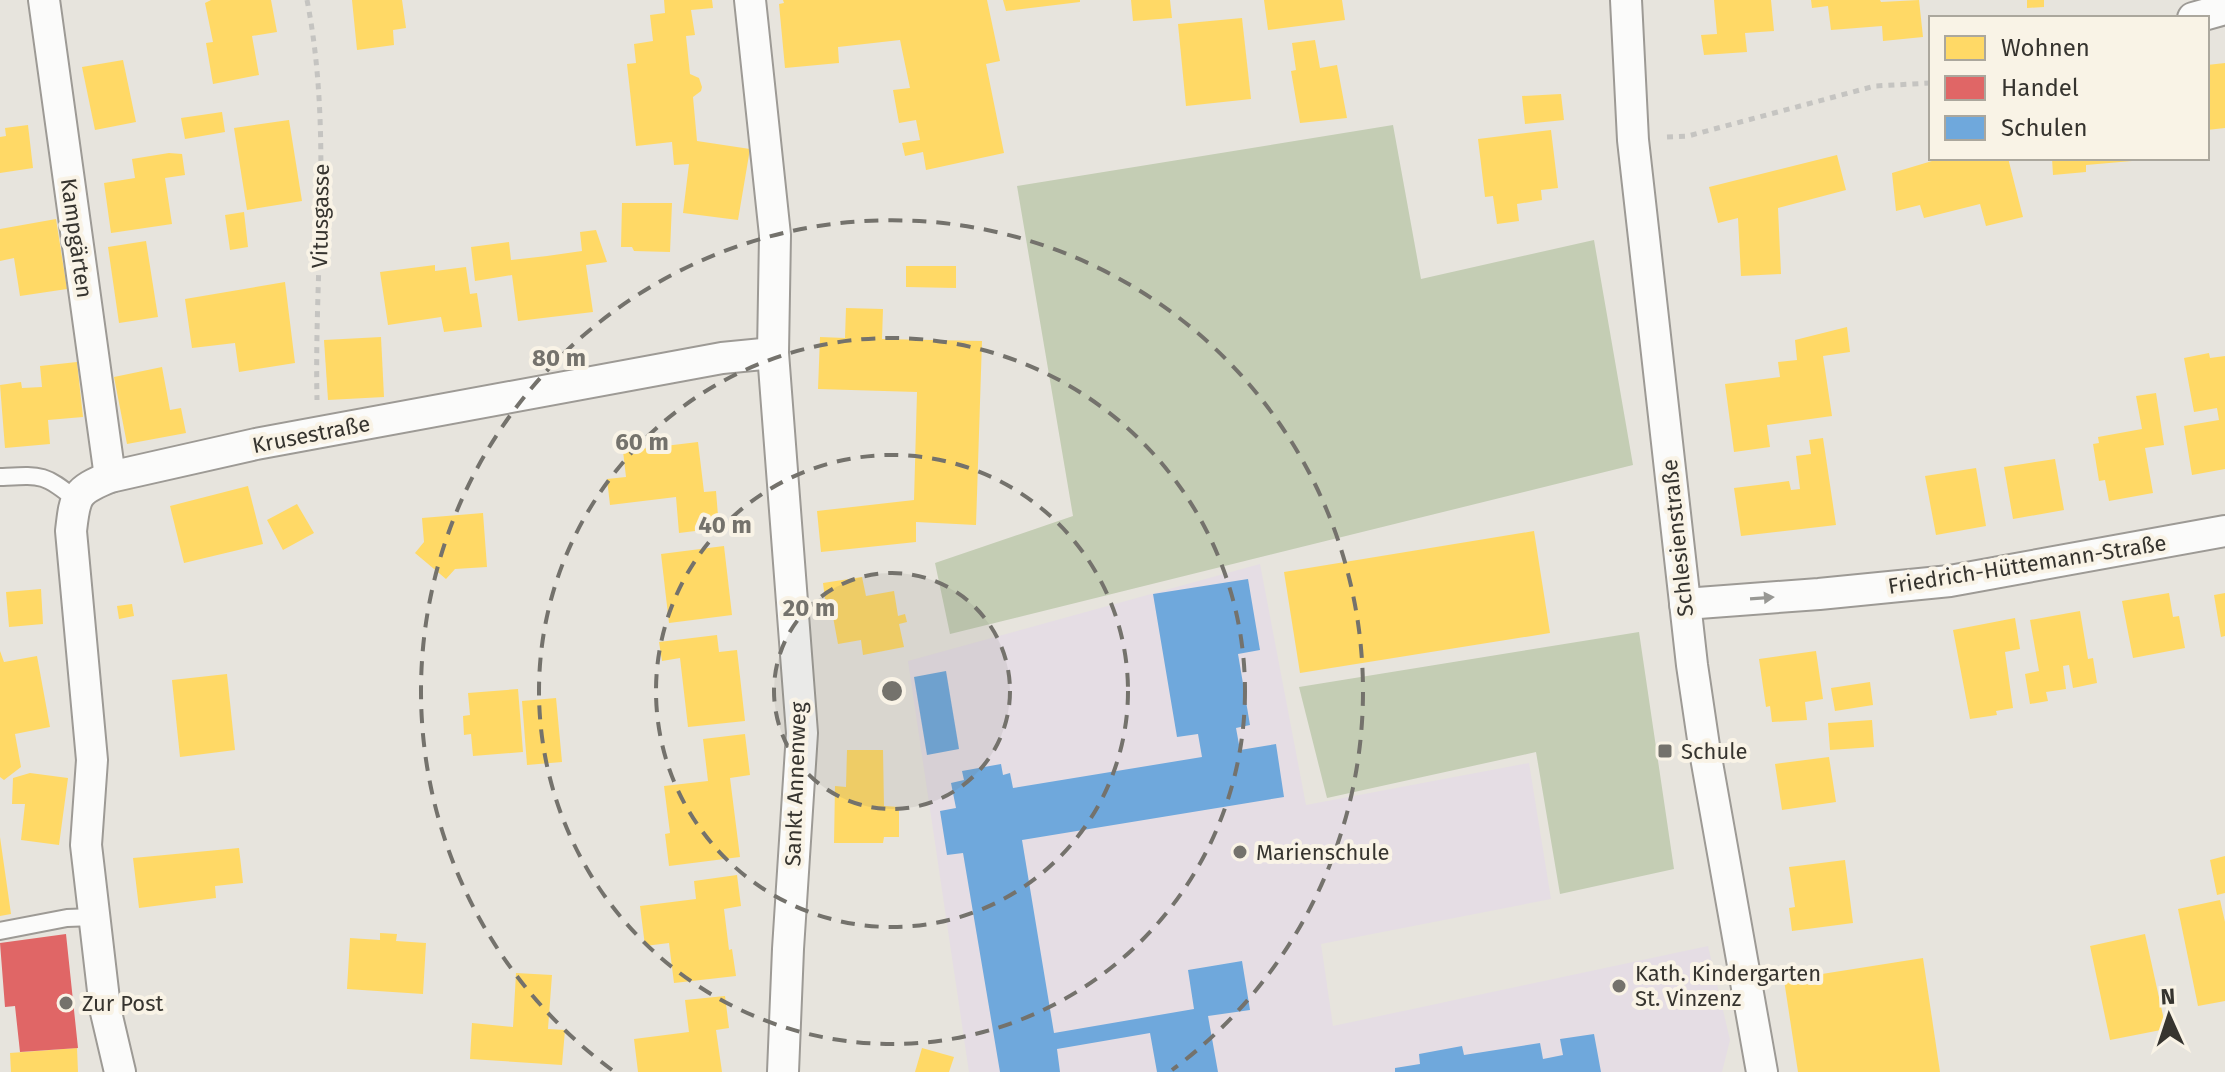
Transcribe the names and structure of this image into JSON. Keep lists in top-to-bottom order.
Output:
{
  "streets": {
    "street": [
      "Kampgärten",
      "Krusestraße",
      "Schlesienstraße",
      "Friedrich-Hüttemann-Straße",
      "Sankt Annenweg"
    ],
    "path": ["Vitusgasse"]
  },
  "crossings": [
    ["Vitusgasse", "Krusestraße"],
    ["Kampgärten", "Krusestraße"],
    ["Krusestraße", "Sankt Annenweg"],
    ["Schlesienstraße", "Friedrich-Hüttemann-Straße"]
  ],
  "one_way": ["Friedrich-Hüttemann-Straße"],
  "places": {
    "transit": ["Schule"],
    "other": ["Marienschule", "Kath. Kindergarten St. Vinzenz", "Zur Post"]
  },
  "legend": ["Wohnen", "Handel", "Schulen"],
  "north": "top",
  "rings": [
    "80 m",
    "60 m",
    "40 m",
    "20 m"
  ]
}
